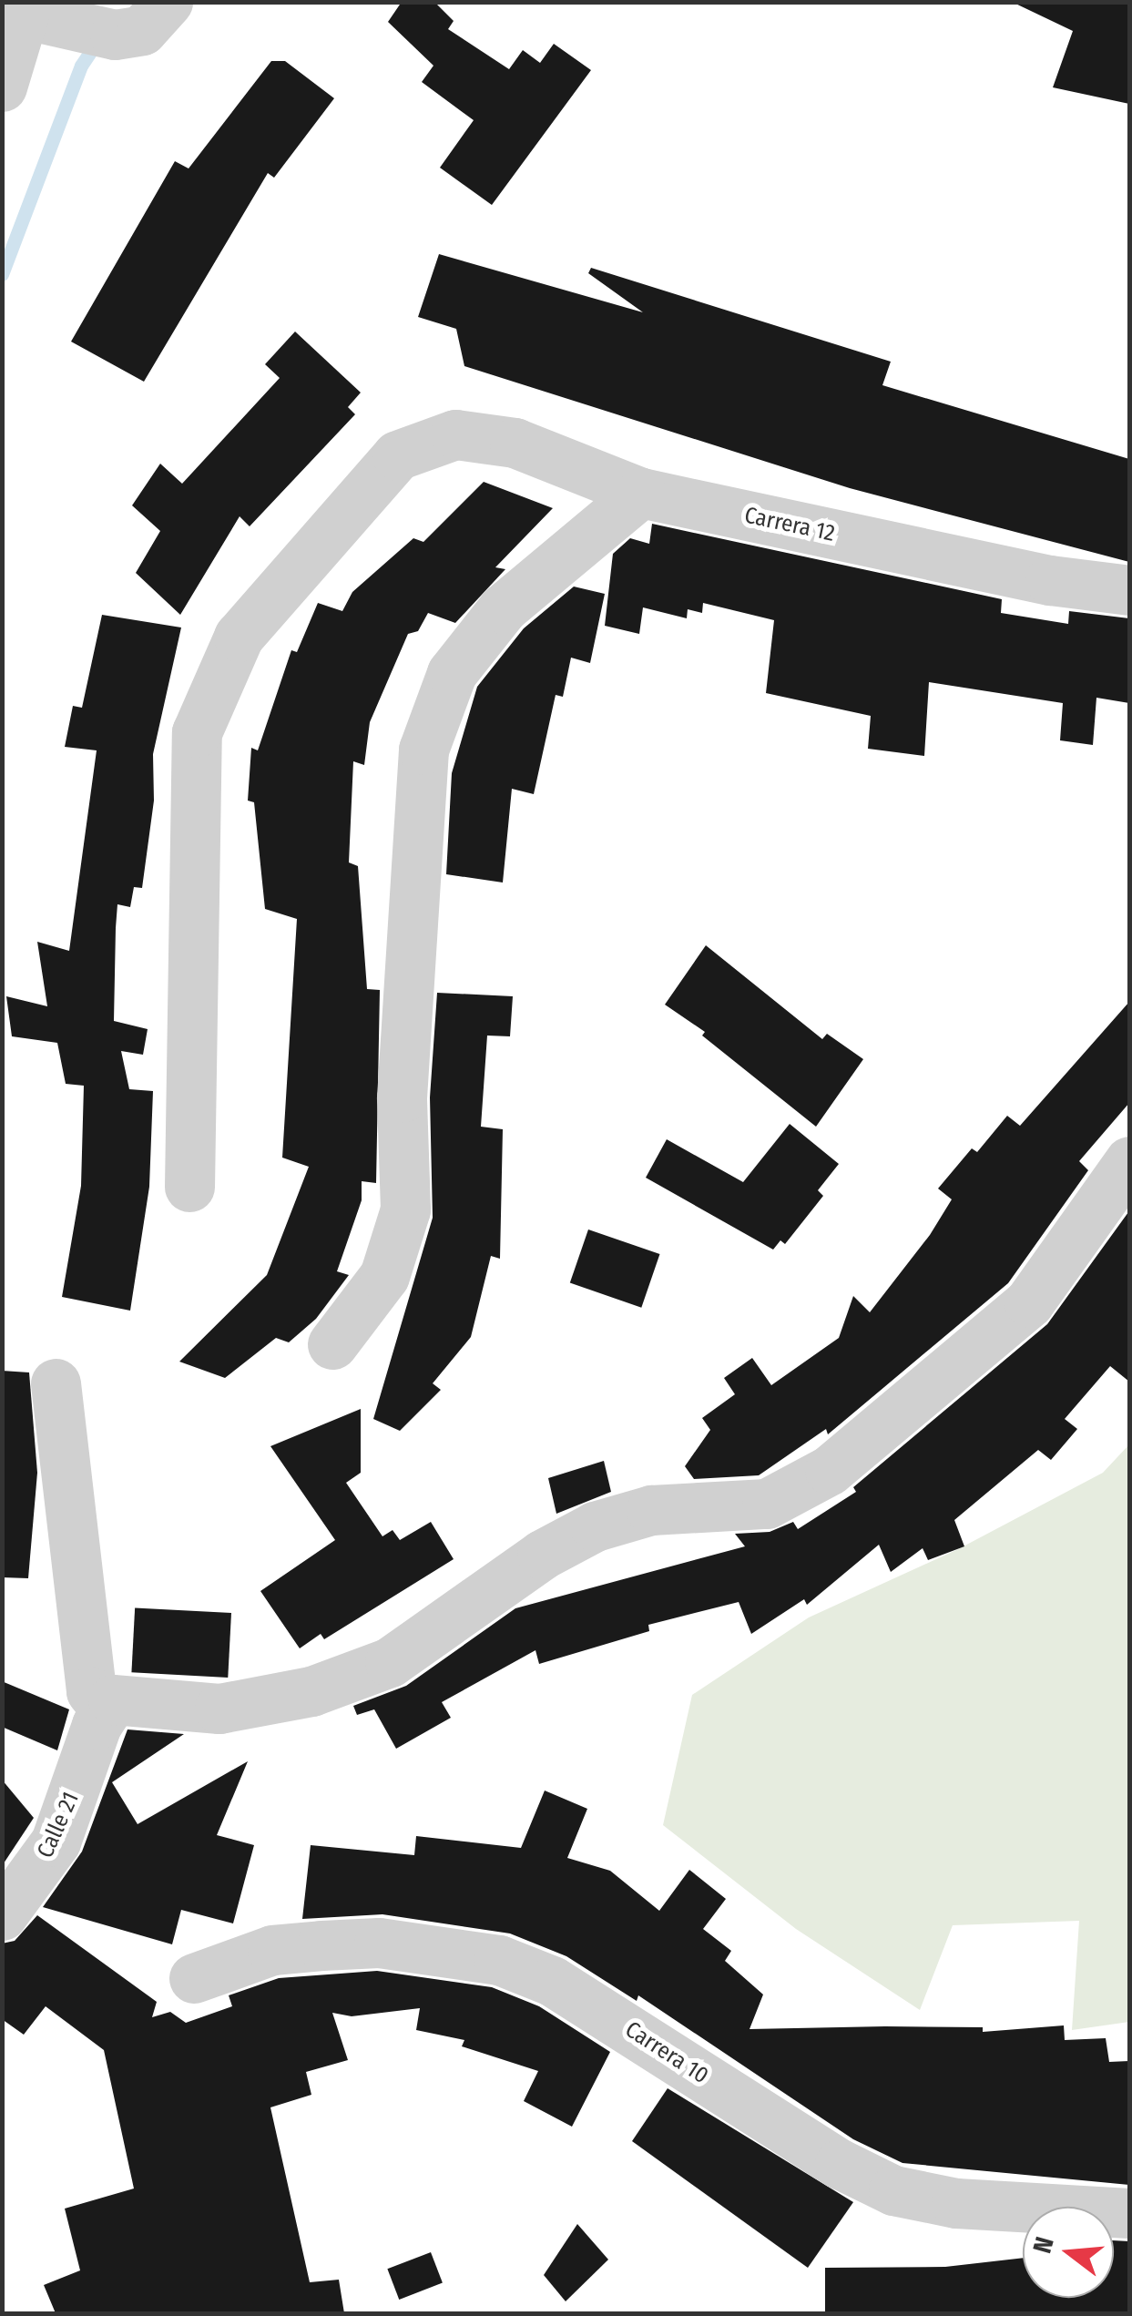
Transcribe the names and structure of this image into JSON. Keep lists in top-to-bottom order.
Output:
{
  "streets": {
    "street": ["Carrera 12", "Calle 21", "Carrera 10"]
  },
  "north": "left"
}
